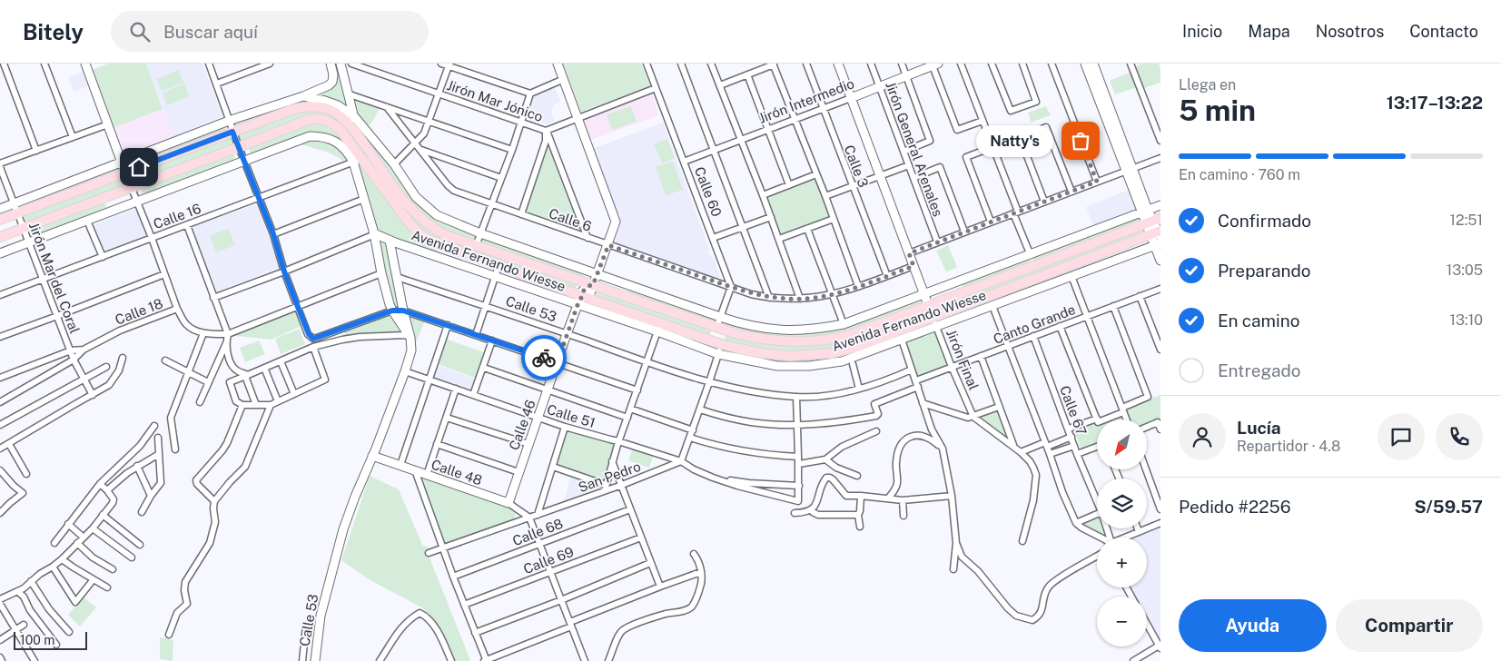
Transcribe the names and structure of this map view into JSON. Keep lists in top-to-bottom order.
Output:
{
  "streets": {
    "main road": [
      "Jirón Intermedio",
      "Avenida Fernando Wiesse",
      "Calle 53",
      "Jirón Final",
      "Calle 46",
      "Calle 48"
    ],
    "street": [
      "Jirón Mar Jónico",
      "Jirón General Arenales",
      "Calle 3",
      "Calle 60",
      "Calle 16",
      "Calle 6",
      "Jirón Mar del Coral",
      "Calle 18",
      "Canto Grande",
      "Calle 67",
      "Calle 51",
      "San Pedro",
      "Calle 68",
      "Calle 69"
    ]
  },
  "crossings": [
    ["Jirón Mar Jónico", "Calle 60"],
    ["Jirón Intermedio", "Jirón General Arenales"],
    ["Jirón Intermedio", "Calle 3"],
    ["Jirón Intermedio", "Calle 60"],
    ["Jirón Intermedio", "Jirón Final"],
    ["Calle 3", "Calle 6"],
    ["Calle 60", "Calle 6"],
    ["Calle 16", "Avenida Fernando Wiesse"],
    ["Calle 16", "Jirón Mar del Coral"],
    ["Calle 6", "Jirón Final"],
    ["Avenida Fernando Wiesse", "Jirón Mar del Coral"],
    ["Avenida Fernando Wiesse", "Calle 53"],
    ["Avenida Fernando Wiesse", "Jirón Final"],
    ["Avenida Fernando Wiesse", "Calle 46"],
    ["Jirón Mar del Coral", "Calle 18"],
    ["Calle 53", "Calle 51"],
    ["Calle 53", "Calle 46"],
    ["Calle 53", "Calle 48"],
    ["Canto Grande", "Jirón Final"],
    ["Canto Grande", "Calle 67"],
    ["Calle 51", "Calle 46"],
    ["Calle 51", "San Pedro"],
    ["Calle 46", "Calle 48"],
    ["Calle 48", "San Pedro"]
  ],
  "places": ["Natty's"],
  "scale_bar": "100 m",
  "north": "bottom left",
  "page": {
    "header": "Bitely",
    "search": "Buscar aquí",
    "nav": [
      "Inicio",
      "Mapa",
      "Nosotros",
      "Contacto"
    ],
    "heading": ["5 min", "Llega en", "13:17–13:22"],
    "panel": [
      "Lucía",
      "Repartidor · 4.8",
      "Pedido #2256",
      "S/59.57"
    ],
    "bubble": "Natty's",
    "bar": "En camino · 760 m",
    "list": [
      ["Confirmado", "12:51"],
      ["Preparando", "13:05"],
      ["En camino", "13:10"],
      "Entregado"
    ],
    "map_buttons": ["+", "−"],
    "buttons": ["Ayuda", "Compartir"],
    "scale": "100 m"
  }
}
